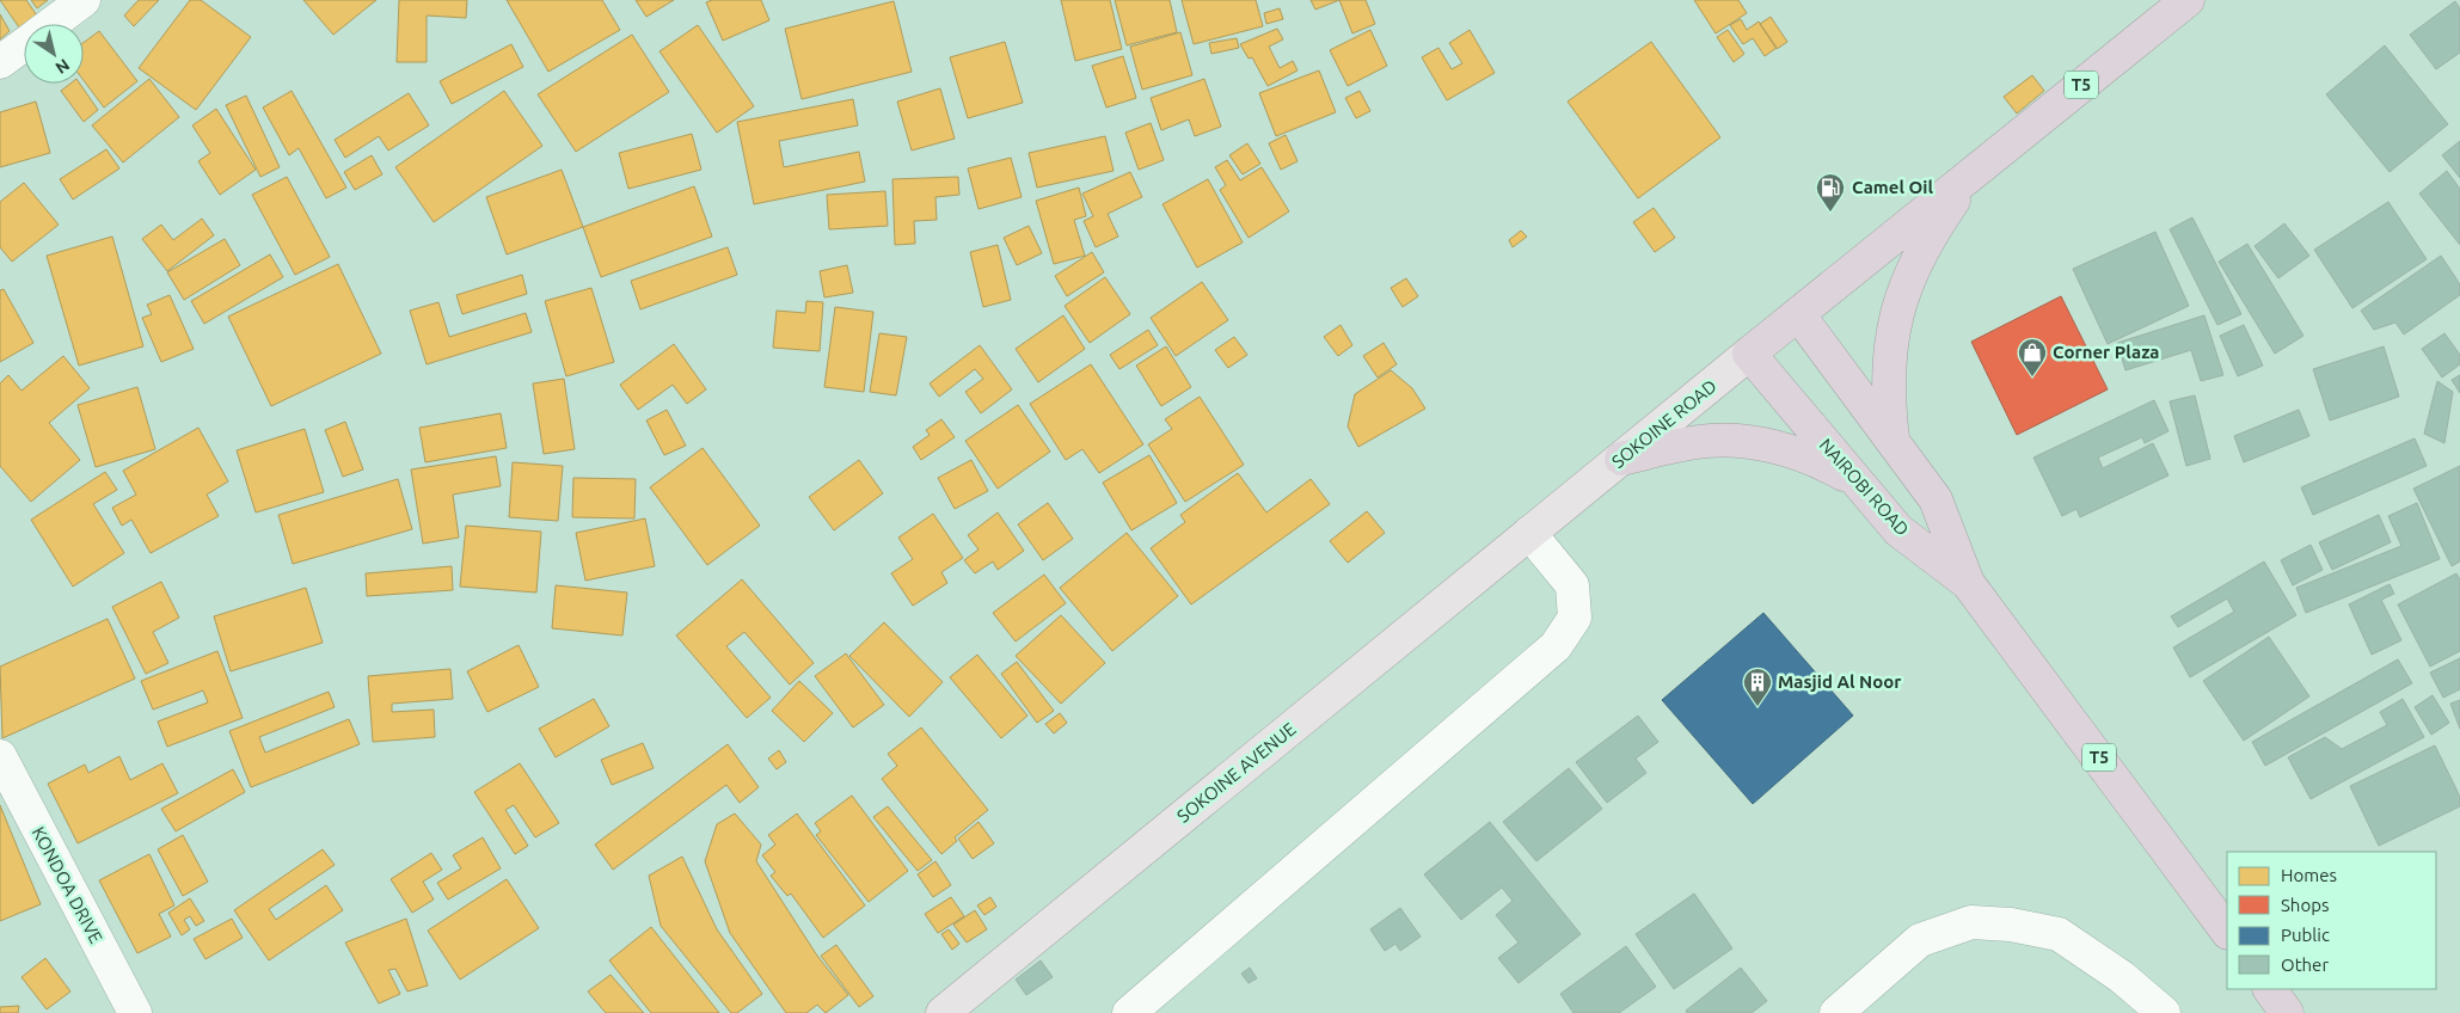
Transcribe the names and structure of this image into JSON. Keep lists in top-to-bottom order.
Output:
{
  "streets": {
    "highway": ["T5", "SOKOINE ROAD", "NAIROBI ROAD"],
    "main road": ["SOKOINE AVENUE"],
    "street": ["KONDOA DRIVE"]
  },
  "crossings": [
    ["T5", "SOKOINE ROAD"],
    ["T5", "NAIROBI ROAD"],
    ["SOKOINE ROAD", "NAIROBI ROAD"],
    ["SOKOINE ROAD", "SOKOINE AVENUE"]
  ],
  "places": {
    "fuel station": ["Camel Oil"],
    "shop": ["Corner Plaza"],
    "building": ["Masjid Al Noor"]
  },
  "legend": [
    "Homes",
    "Shops",
    "Public",
    "Other"
  ],
  "north": "bottom right"
}
